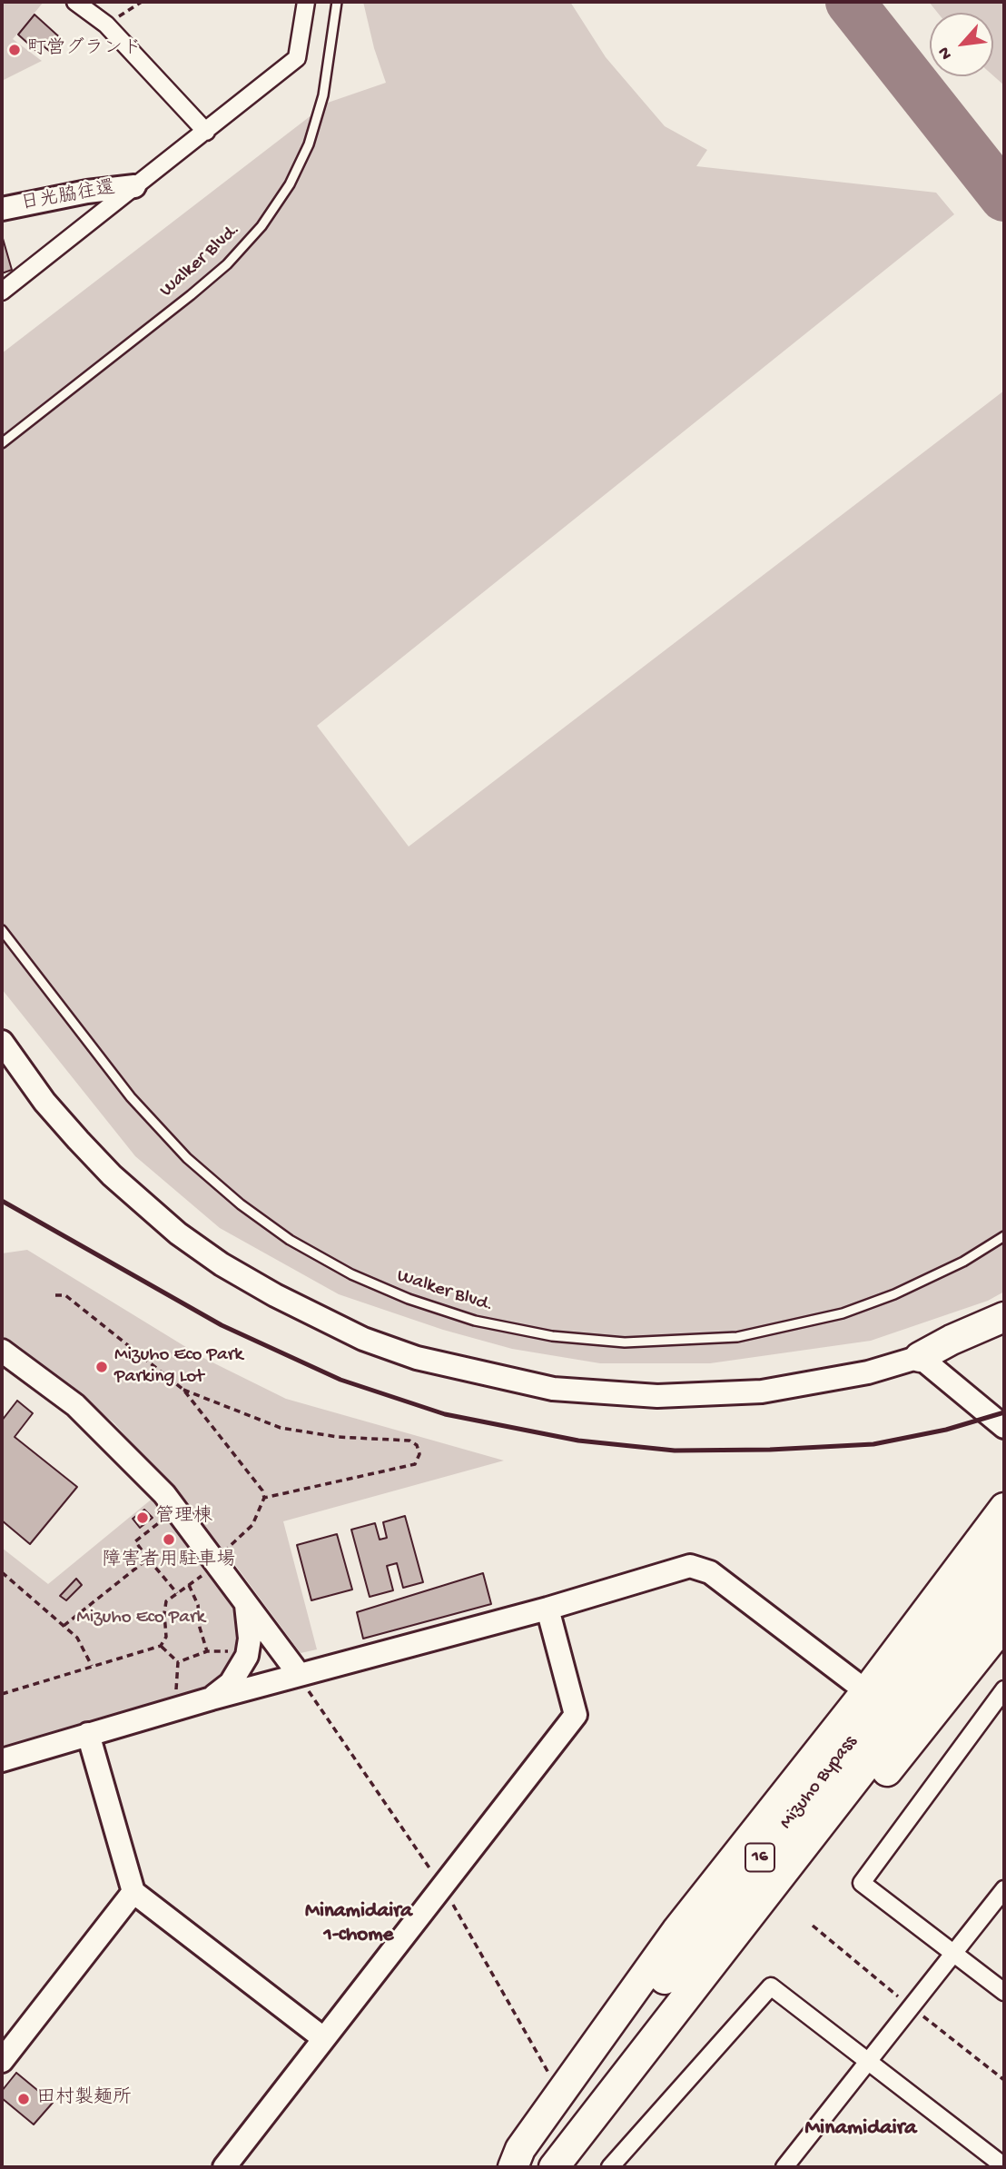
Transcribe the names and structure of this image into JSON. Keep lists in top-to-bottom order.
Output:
{
  "streets": {
    "highway": ["Mizuho Bypass", "16"],
    "street": ["日光脇往還"],
    "lane": ["Walker Blvd."]
  },
  "districts": ["Minamidaira 1-chome", "Minamidaira"],
  "parks": ["Mizuho Eco Park"],
  "places": [
    "町営グランド",
    "Mizuho Eco Park Parking Lot",
    "管理棟",
    "障害者用駐車場",
    "田村製麺所"
  ],
  "north": "bottom left"
}
